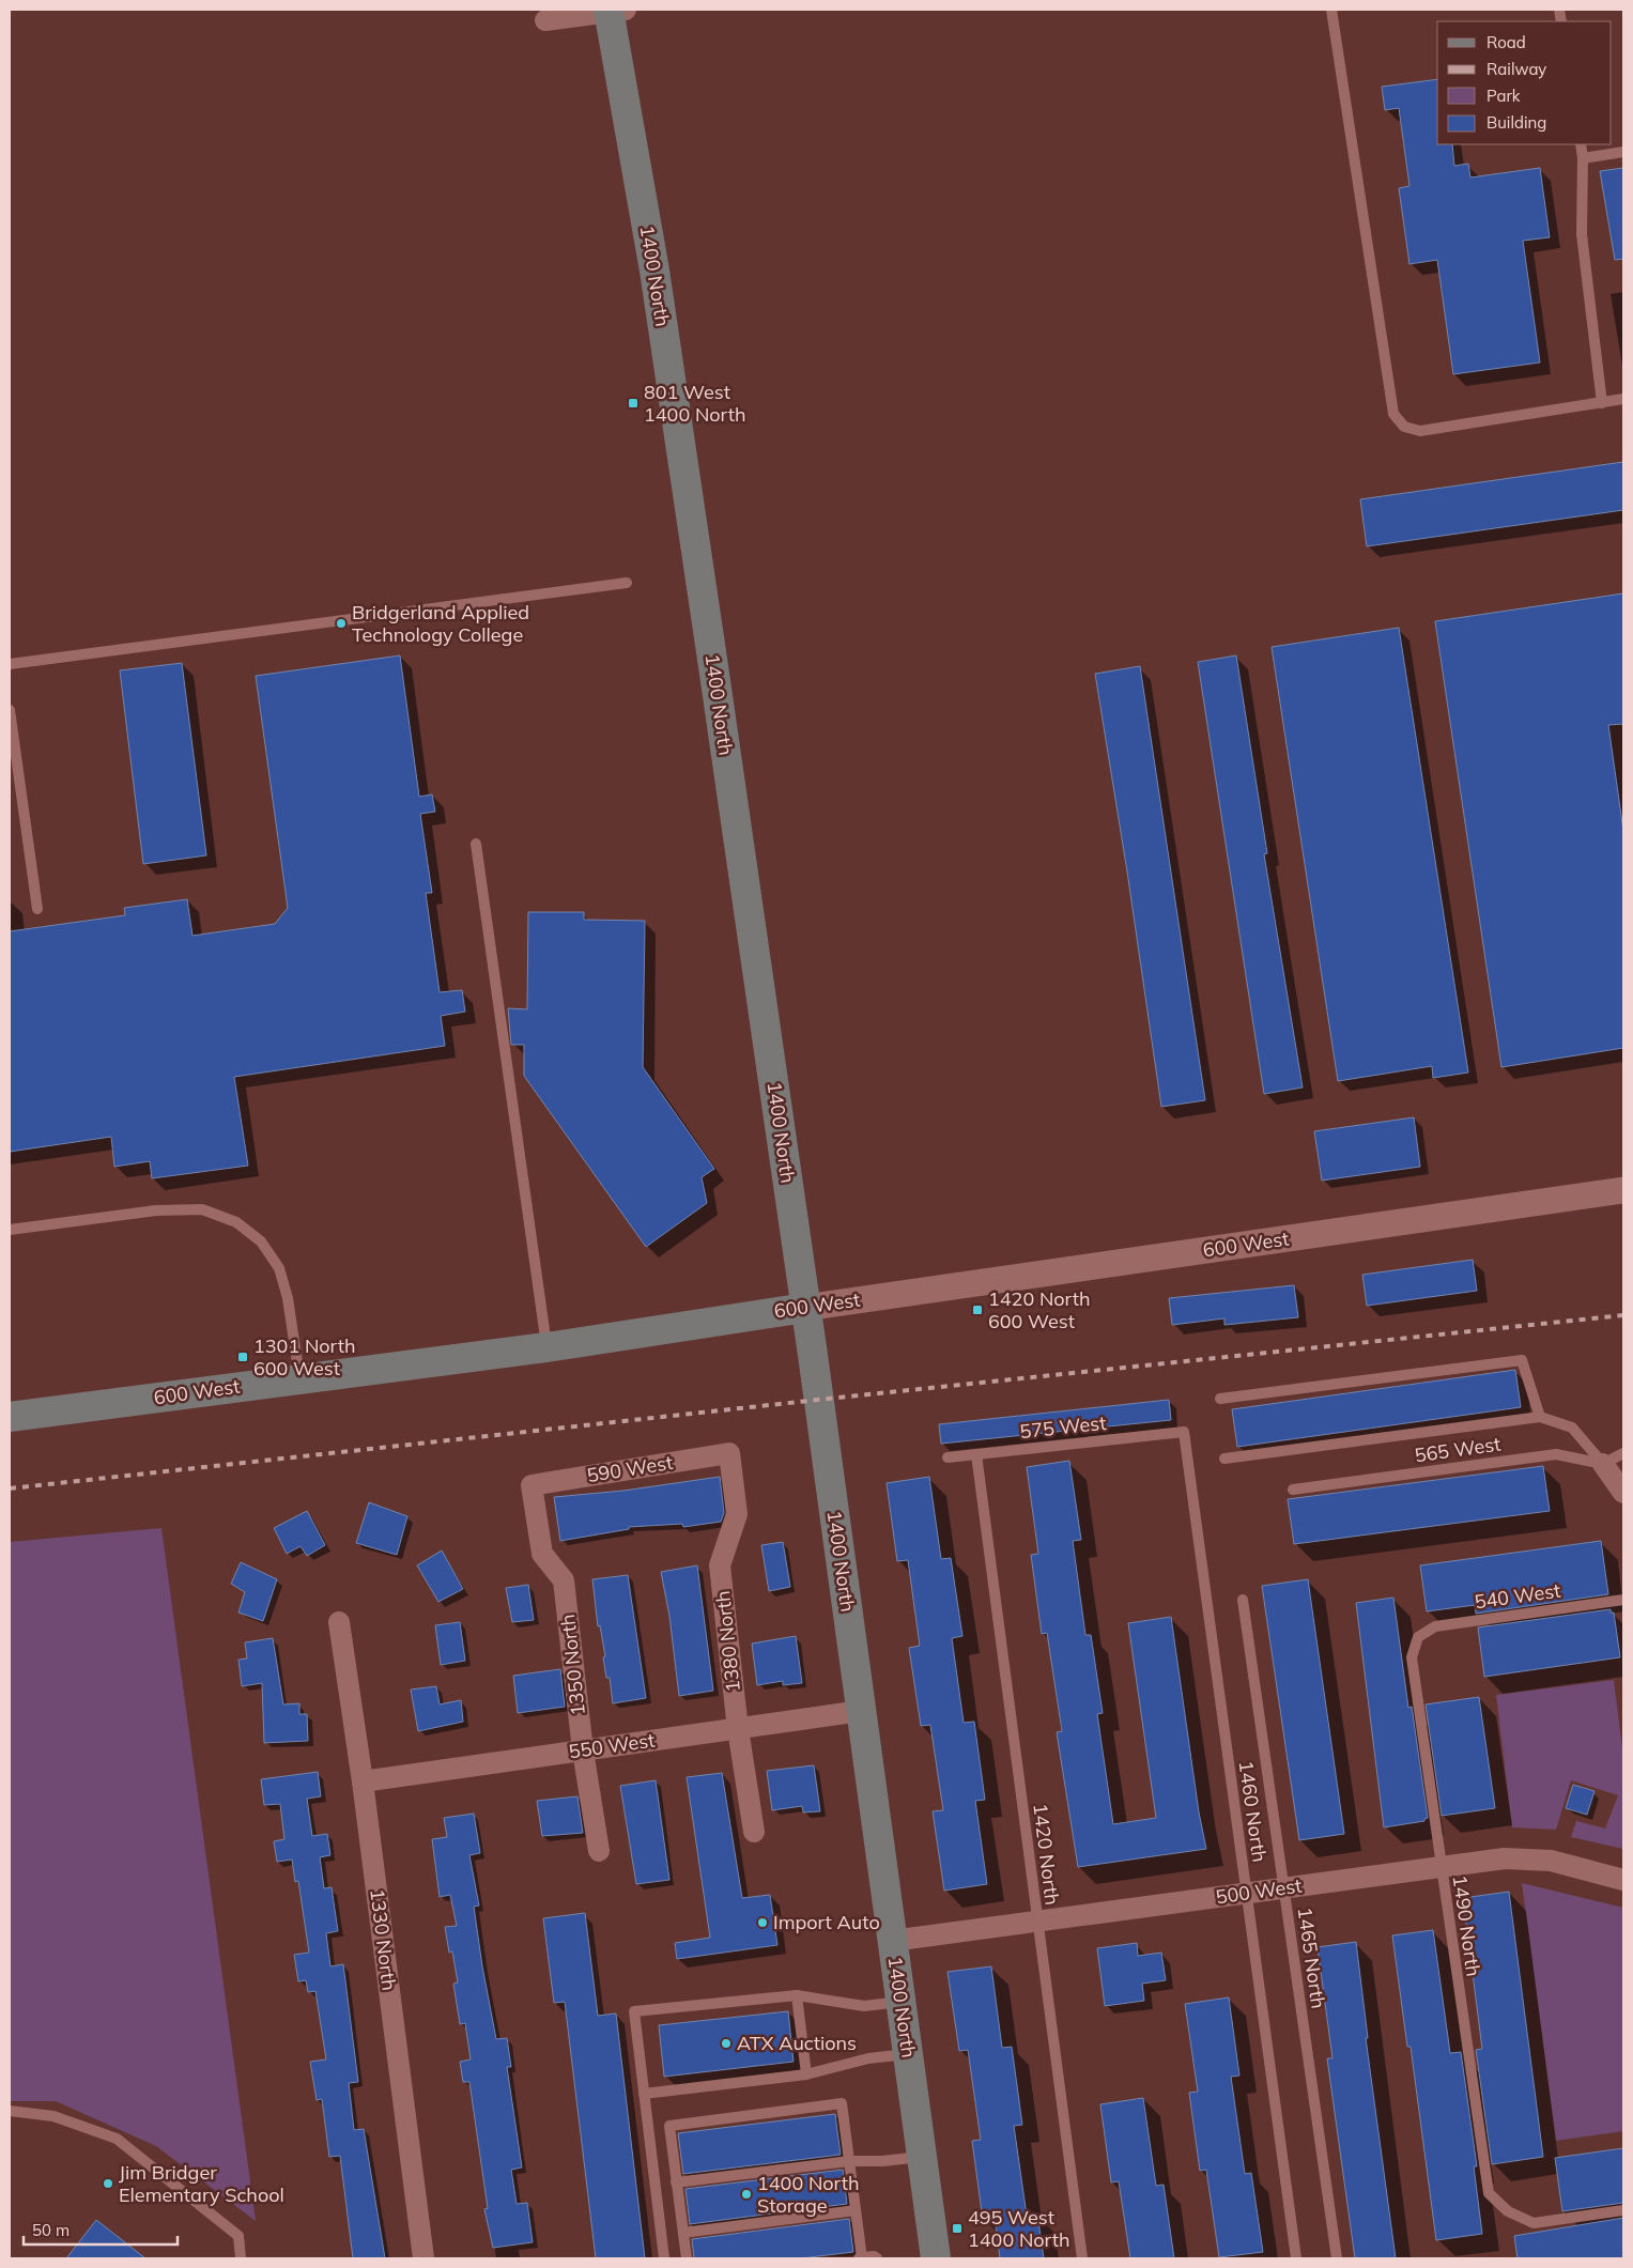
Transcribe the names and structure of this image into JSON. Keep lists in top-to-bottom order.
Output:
{
  "streets": {
    "main road": ["1400 North", "600 West"],
    "street": [
      "590 West",
      "1380 North",
      "1350 North",
      "550 West",
      "500 West",
      "1330 North"
    ],
    "lane": [
      "575 West",
      "565 West",
      "540 West",
      "1460 North",
      "1420 North",
      "1490 North",
      "1465 North"
    ]
  },
  "crossings": [
    ["1400 North", "600 West"],
    ["1400 North", "550 West"],
    ["1400 North", "500 West"],
    ["575 West", "1460 North"],
    ["575 West", "1420 North"],
    ["590 West", "1380 North"],
    ["590 West", "1350 North"],
    ["540 West", "1490 North"],
    ["1380 North", "550 West"],
    ["1350 North", "550 West"],
    ["550 West", "1330 North"],
    ["1460 North", "500 West"],
    ["1420 North", "500 West"],
    ["500 West", "1490 North"],
    ["500 West", "1465 North"]
  ],
  "places": {
    "transit": [
      "801 West 1400 North",
      "1420 North 600 West",
      "1301 North 600 West",
      "495 West 1400 North"
    ],
    "other": [
      "Bridgerland Applied Technology College",
      "Import Auto",
      "ATX Auctions",
      "Jim Bridger Elementary School",
      "1400 North Storage"
    ]
  },
  "legend": [
    "Road",
    "Railway",
    "Park",
    "Building"
  ],
  "scale_bar": "50 m"
}
